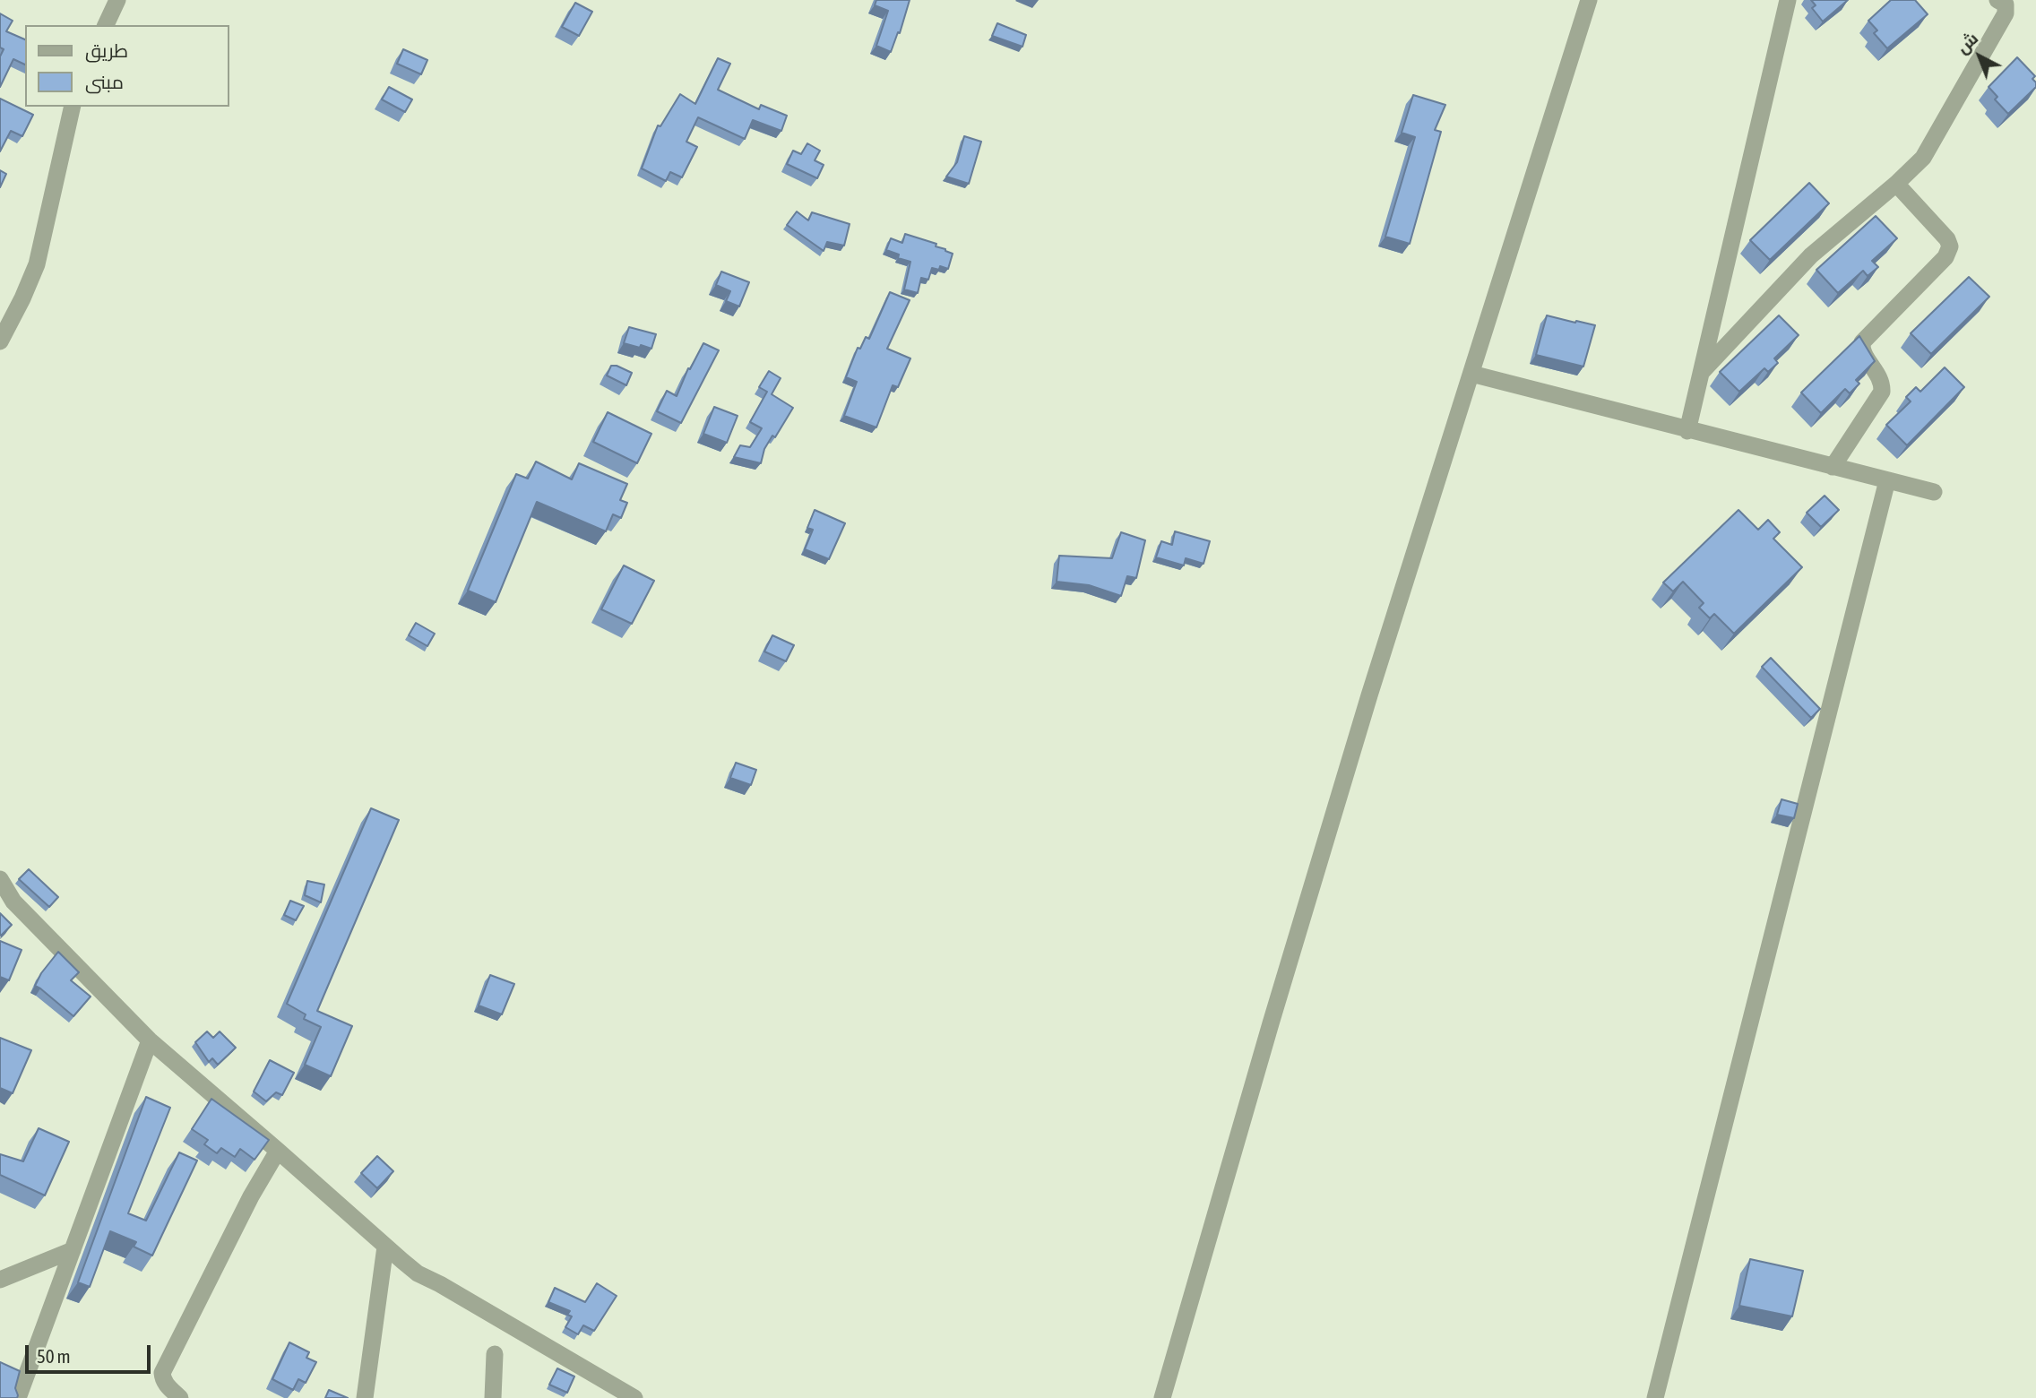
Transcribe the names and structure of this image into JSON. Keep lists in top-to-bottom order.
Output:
{
  "legend": ["طريق", "مبنى"],
  "scale_bar": "50 m",
  "north": "top left"
}
